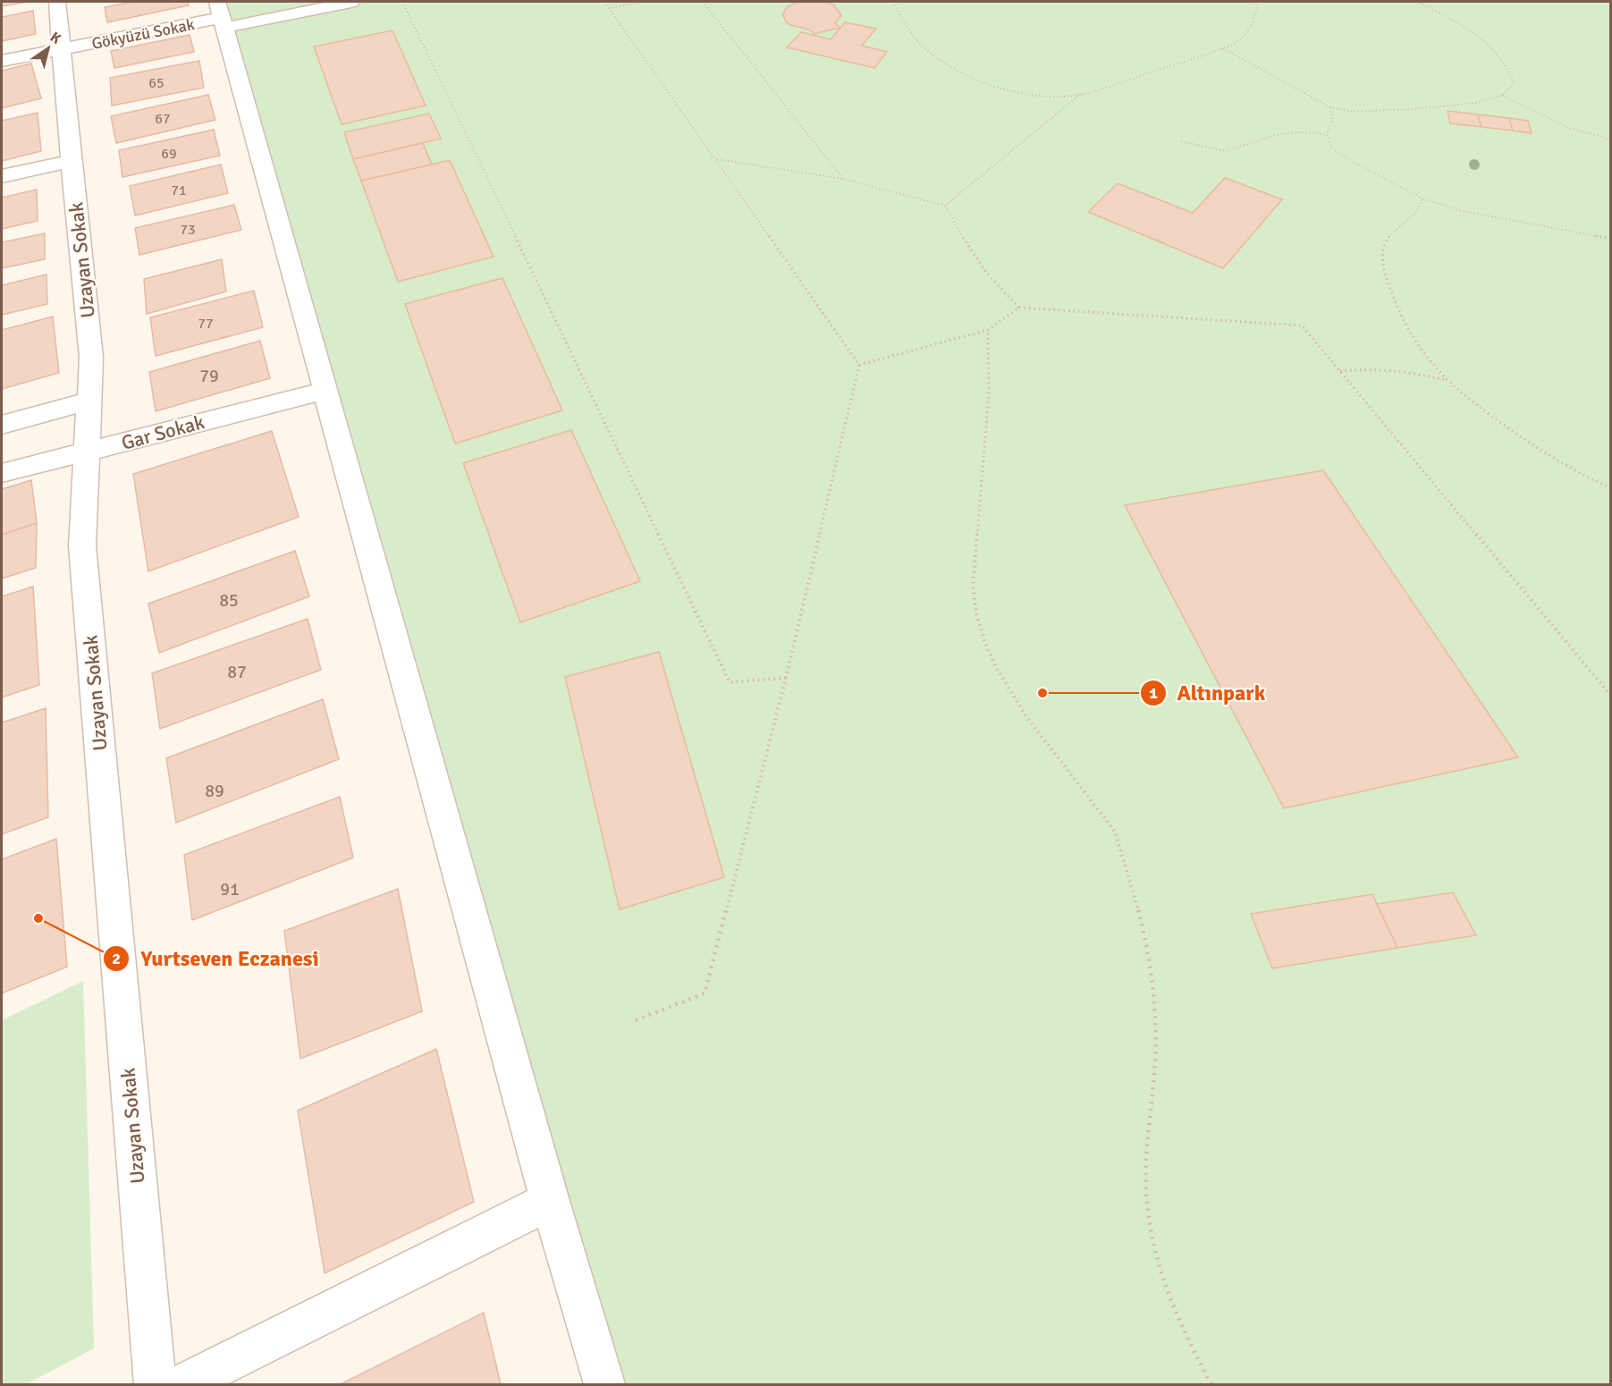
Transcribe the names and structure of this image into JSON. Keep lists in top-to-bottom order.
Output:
{
  "streets": {
    "street": ["Gökyüzü Sokak", "Uzayan Sokak", "Gar Sokak"]
  },
  "crossings": [
    ["Gökyüzü Sokak", "Uzayan Sokak"],
    ["Uzayan Sokak", "Gar Sokak"]
  ],
  "places": ["Altınpark", "Yurtseven Eczanesi"],
  "house_numbers": [
    "65",
    "67",
    "69",
    "71",
    "73",
    "77",
    "79",
    "85",
    "87",
    "89",
    "91"
  ],
  "north": "top right"
}
